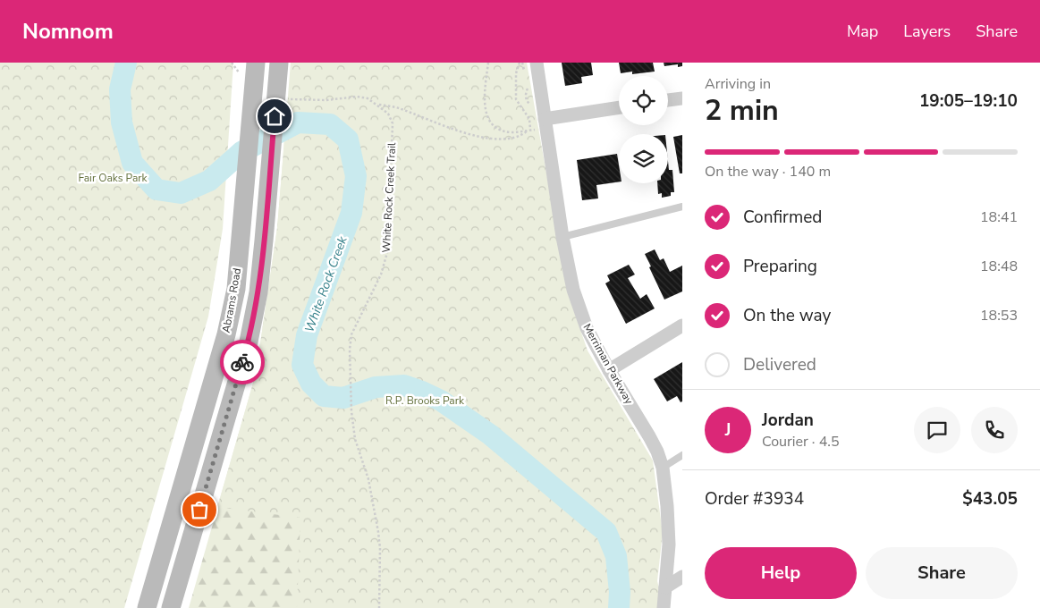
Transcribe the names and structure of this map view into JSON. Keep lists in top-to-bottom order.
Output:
{
  "streets": {
    "main road": ["Abrams Road"],
    "street": ["Merriman Parkway"],
    "path": ["White Rock Creek Trail"]
  },
  "water": ["White Rock Creek"],
  "parks": ["Fair Oaks Park", "R.P. Brooks Park"],
  "page": {
    "header": "Nomnom",
    "nav": ["Map", "Layers", "Share"],
    "heading": ["2 min", "Arriving in", "19:05–19:10"],
    "panel": [
      "Jordan",
      "Courier · 4.5",
      "Order #3934",
      "$43.05"
    ],
    "bar": "On the way · 140 m",
    "list": [
      ["Confirmed", "18:41"],
      ["Preparing", "18:48"],
      ["On the way", "18:53"],
      "Delivered"
    ],
    "round": "J",
    "buttons": ["Help", "Share"]
  }
}
